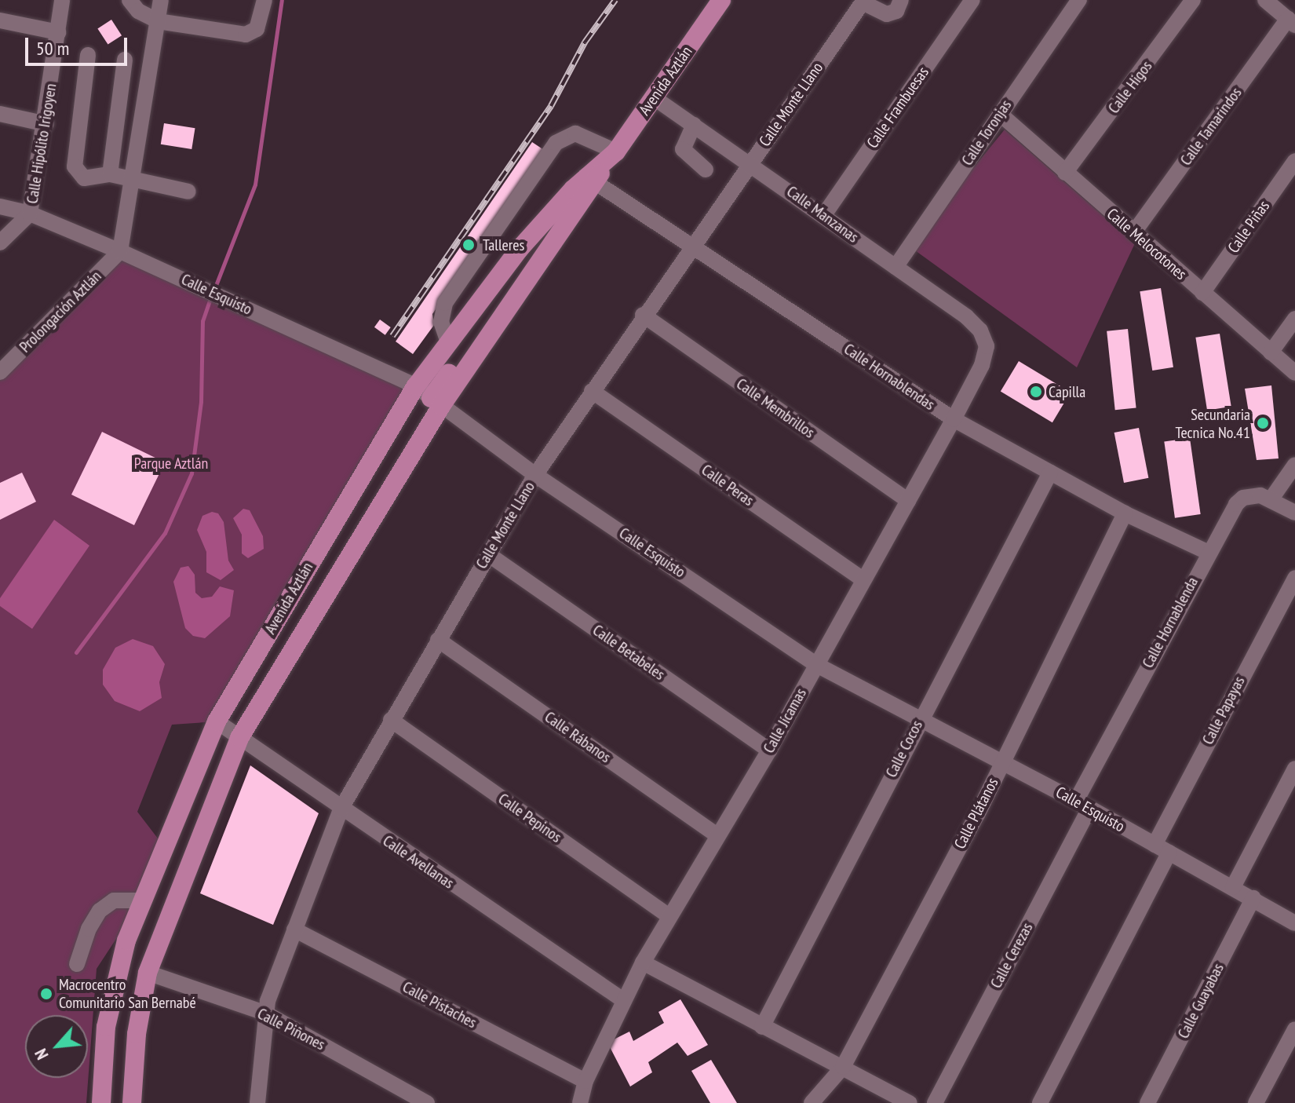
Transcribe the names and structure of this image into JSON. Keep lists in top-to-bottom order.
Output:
{
  "streets": {
    "main road": ["Avenida Aztlán"],
    "street": [
      "Calle Higos",
      "Calle Monte Llano",
      "Calle Frambuesas",
      "Calle Tamarindos",
      "Calle Toronjas",
      "Calle Hipólito Irigoyen",
      "Calle Manzanas",
      "Calle Piñas",
      "Calle Melocotones",
      "Calle Esquisto",
      "Prolongación Aztlán",
      "Calle Hornablendas",
      "Calle Membrillos",
      "Calle Peras",
      "Calle Hornablenda",
      "Calle Betabeles",
      "Calle Papayas",
      "Calle Jícamas",
      "Calle Rábanos",
      "Calle Cocos",
      "Calle Plátanos",
      "Calle Pepinos",
      "Calle Avellanas",
      "Calle Cerezas",
      "Calle Guayabas",
      "Calle Pistaches",
      "Calle Piñones"
    ]
  },
  "crossings": [
    ["Avenida Aztlán", "Calle Manzanas"],
    ["Avenida Aztlán", "Calle Esquisto"],
    ["Avenida Aztlán", "Calle Hornablendas"],
    ["Avenida Aztlán", "Calle Avellanas"],
    ["Avenida Aztlán", "Calle Piñones"],
    ["Calle Higos", "Calle Melocotones"],
    ["Calle Monte Llano", "Calle Manzanas"],
    ["Calle Monte Llano", "Calle Esquisto"],
    ["Calle Monte Llano", "Calle Hornablendas"],
    ["Calle Monte Llano", "Calle Membrillos"],
    ["Calle Monte Llano", "Calle Peras"],
    ["Calle Monte Llano", "Calle Betabeles"],
    ["Calle Monte Llano", "Calle Rábanos"],
    ["Calle Monte Llano", "Calle Pepinos"],
    ["Calle Monte Llano", "Calle Avellanas"],
    ["Calle Monte Llano", "Calle Pistaches"],
    ["Calle Monte Llano", "Calle Piñones"],
    ["Calle Frambuesas", "Calle Manzanas"],
    ["Calle Tamarindos", "Calle Melocotones"],
    ["Calle Toronjas", "Calle Manzanas"],
    ["Calle Toronjas", "Calle Melocotones"],
    ["Calle Hipólito Irigoyen", "Calle Esquisto"],
    ["Calle Manzanas", "Calle Jícamas"],
    ["Calle Piñas", "Calle Melocotones"],
    ["Calle Esquisto", "Prolongación Aztlán"],
    ["Calle Esquisto", "Calle Hornablenda"],
    ["Calle Esquisto", "Calle Papayas"],
    ["Calle Esquisto", "Calle Jícamas"],
    ["Calle Esquisto", "Calle Cocos"],
    ["Calle Esquisto", "Calle Plátanos"],
    ["Calle Esquisto", "Calle Cerezas"],
    ["Calle Esquisto", "Calle Guayabas"],
    ["Calle Hornablendas", "Calle Hornablenda"],
    ["Calle Hornablendas", "Calle Jícamas"],
    ["Calle Hornablendas", "Calle Cocos"],
    ["Calle Hornablendas", "Calle Plátanos"],
    ["Calle Membrillos", "Calle Jícamas"],
    ["Calle Peras", "Calle Jícamas"],
    ["Calle Hornablenda", "Calle Cerezas"],
    ["Calle Betabeles", "Calle Jícamas"],
    ["Calle Jícamas", "Calle Rábanos"],
    ["Calle Jícamas", "Calle Pepinos"],
    ["Calle Jícamas", "Calle Avellanas"],
    ["Calle Jícamas", "Calle Pistaches"]
  ],
  "parks": ["Parque Aztlán"],
  "places": [
    "Talleres",
    "Capilla",
    "Secundaria Tecnica No.41",
    "Macrocentro Comunitario San Bernabé"
  ],
  "scale_bar": "50 m",
  "north": "bottom left"
}
